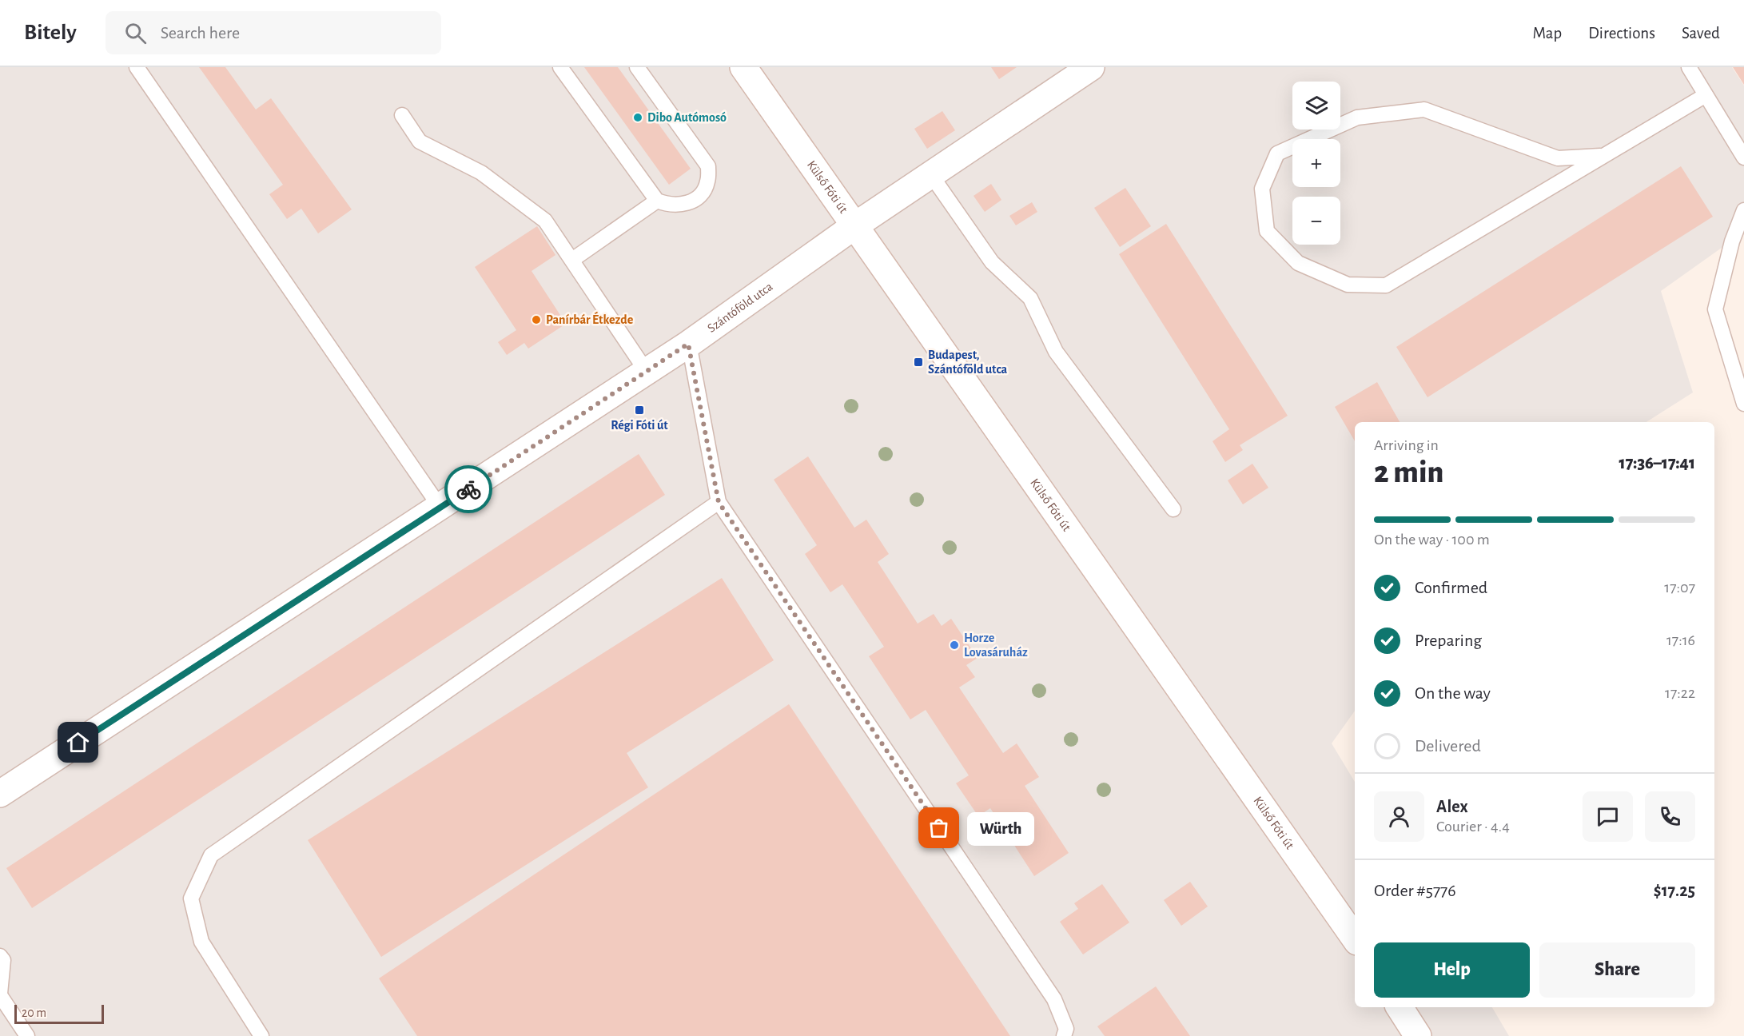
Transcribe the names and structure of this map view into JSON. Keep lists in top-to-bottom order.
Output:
{
  "streets": {
    "street": ["Külső Fóti út", "Szántóföld utca"]
  },
  "crossings": [
    ["Külső Fóti út", "Szántóföld utca"]
  ],
  "places": {
    "other": [
      "Dibo Autómosó",
      "Panírbár Étkezde",
      "Horze Lovasáruház",
      "Würth"
    ],
    "transit": ["Budapest, Szántóföld utca", "Régi Fóti út"]
  },
  "scale_bar": "20 m",
  "page": {
    "header": "Bitely",
    "search": "Search here",
    "nav": ["Map", "Directions", "Saved"],
    "map_buttons": ["+", "−"],
    "heading": ["2 min", "Arriving in", "17:36–17:41"],
    "panel": [
      "Alex",
      "Courier · 4.4",
      "Order #5776",
      "$17.25"
    ],
    "bar": "On the way · 100 m",
    "list": [
      ["Confirmed", "17:07"],
      ["Preparing", "17:16"],
      ["On the way", "17:22"],
      "Delivered"
    ],
    "bubble": "Würth",
    "buttons": ["Help", "Share"],
    "scale": "20 m"
  }
}
